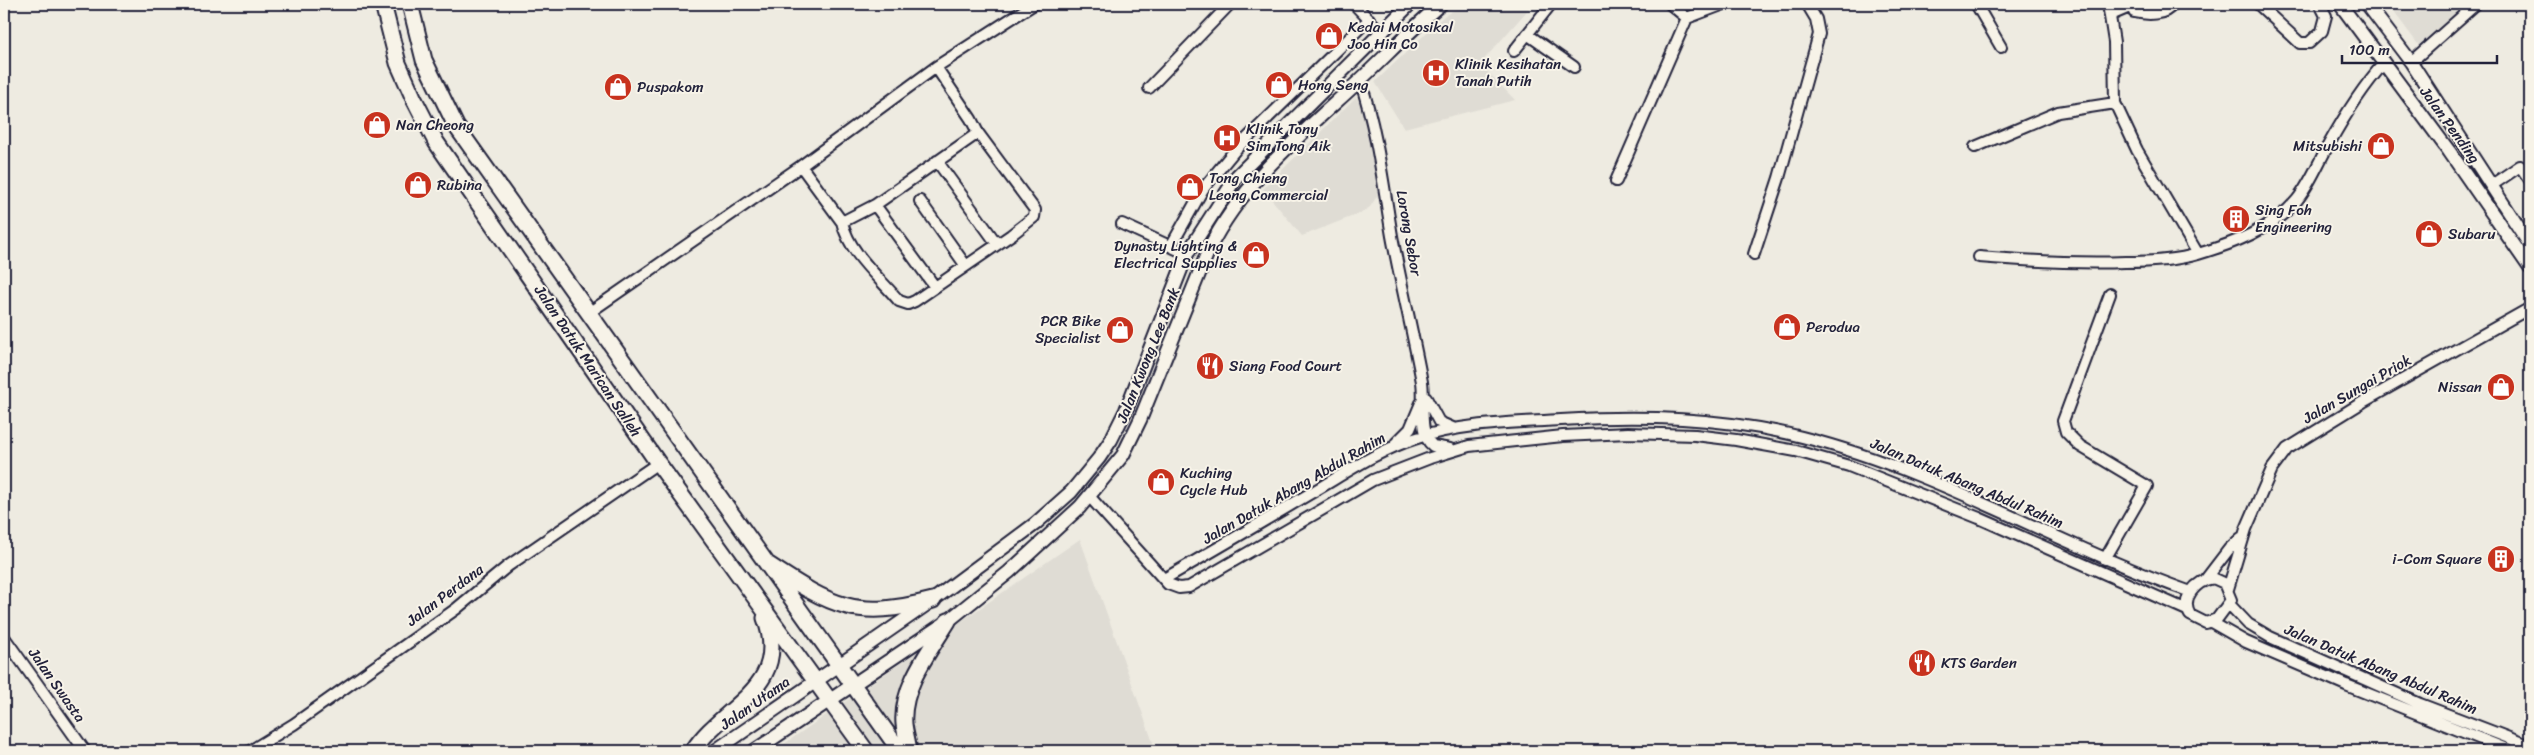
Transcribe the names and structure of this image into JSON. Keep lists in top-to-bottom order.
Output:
{
  "streets": {
    "highway": ["Jalan Datuk Marican Salleh"],
    "main road": ["Jalan Pending", "Jalan Kwong Lee Bank", "Jalan Utama"],
    "street": [
      "Lorong Sebor",
      "Jalan Sungai Priok",
      "Jalan Datuk Abang Abdul Rahim",
      "Jalan Perdana",
      "Jalan Swasta"
    ]
  },
  "crossings": [
    ["Lorong Sebor", "Jalan Kwong Lee Bank"],
    ["Jalan Kwong Lee Bank", "Jalan Datuk Marican Salleh"],
    ["Jalan Kwong Lee Bank", "Jalan Utama"],
    ["Jalan Datuk Marican Salleh", "Jalan Perdana"],
    ["Jalan Datuk Marican Salleh", "Jalan Utama"]
  ],
  "places": {
    "shop": [
      "Kedai Motosikal Joo Hin Co",
      "Hong Seng",
      "Puspakom",
      "Nan Cheong",
      "Mitsubishi",
      "Rubina",
      "Tong Chieng Leong Commercial",
      "Subaru",
      "Dynasty Lighting & Electrical Supplies",
      "Perodua",
      "PCR Bike Specialist",
      "Nissan",
      "Kuching Cycle Hub"
    ],
    "hospital": ["Klinik Kesihatan Tanah Putih", "Klinik Tony Sim Tong Aik"],
    "building": ["Sing Foh Engineering", "i-Com Square"],
    "restaurant": ["Siang Food Court", "KTS Garden"]
  },
  "scale_bar": "100 m"
}
